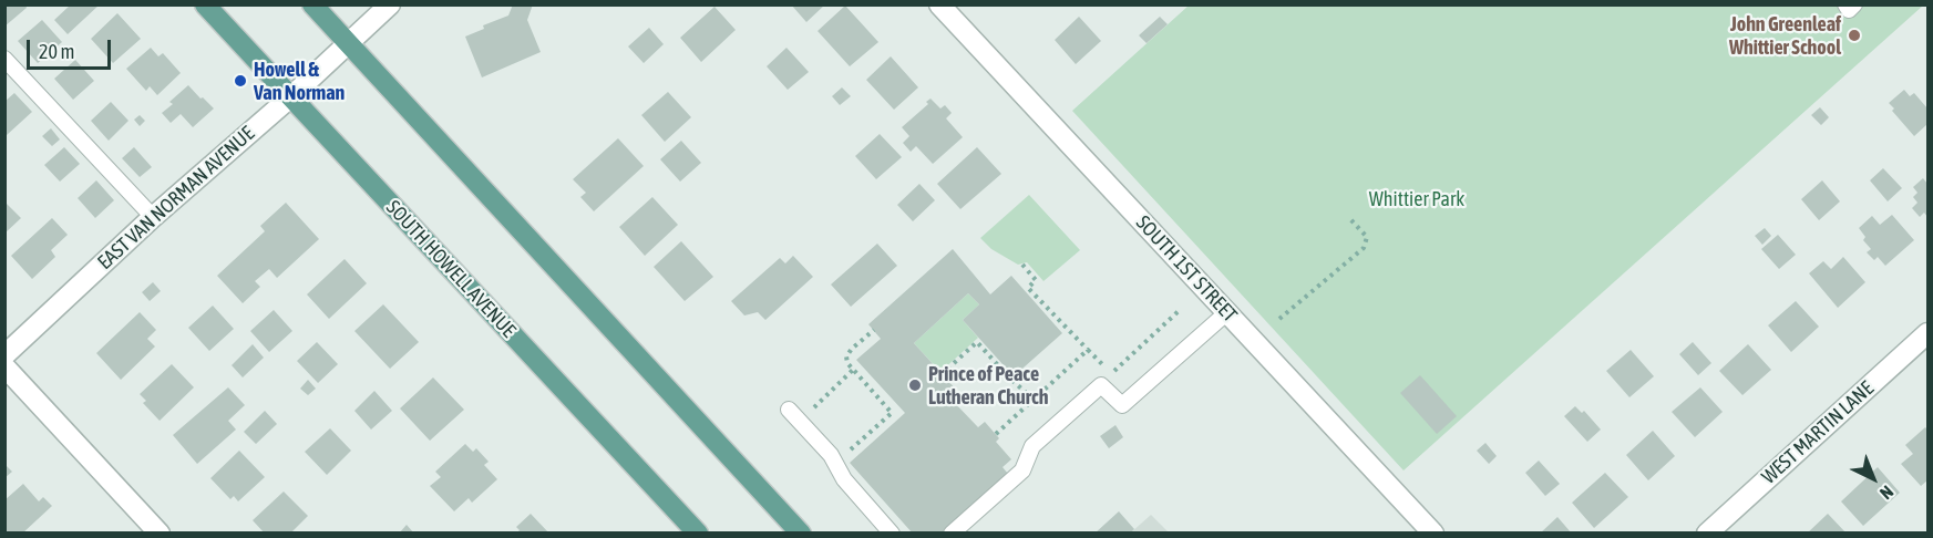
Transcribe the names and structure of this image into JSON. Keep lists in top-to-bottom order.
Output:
{
  "streets": {
    "main road": ["SOUTH HOWELL AVENUE"],
    "street": ["EAST VAN NORMAN AVENUE", "SOUTH 1ST STREET", "WEST MARTIN LANE"]
  },
  "crossings": [
    ["EAST VAN NORMAN AVENUE", "SOUTH HOWELL AVENUE"]
  ],
  "parks": ["Whittier Park"],
  "places": ["John Greenleaf Whittier School", "Howell & Van Norman", "Prince of Peace Lutheran Church"],
  "scale_bar": "20 m",
  "north": "bottom right"
}
